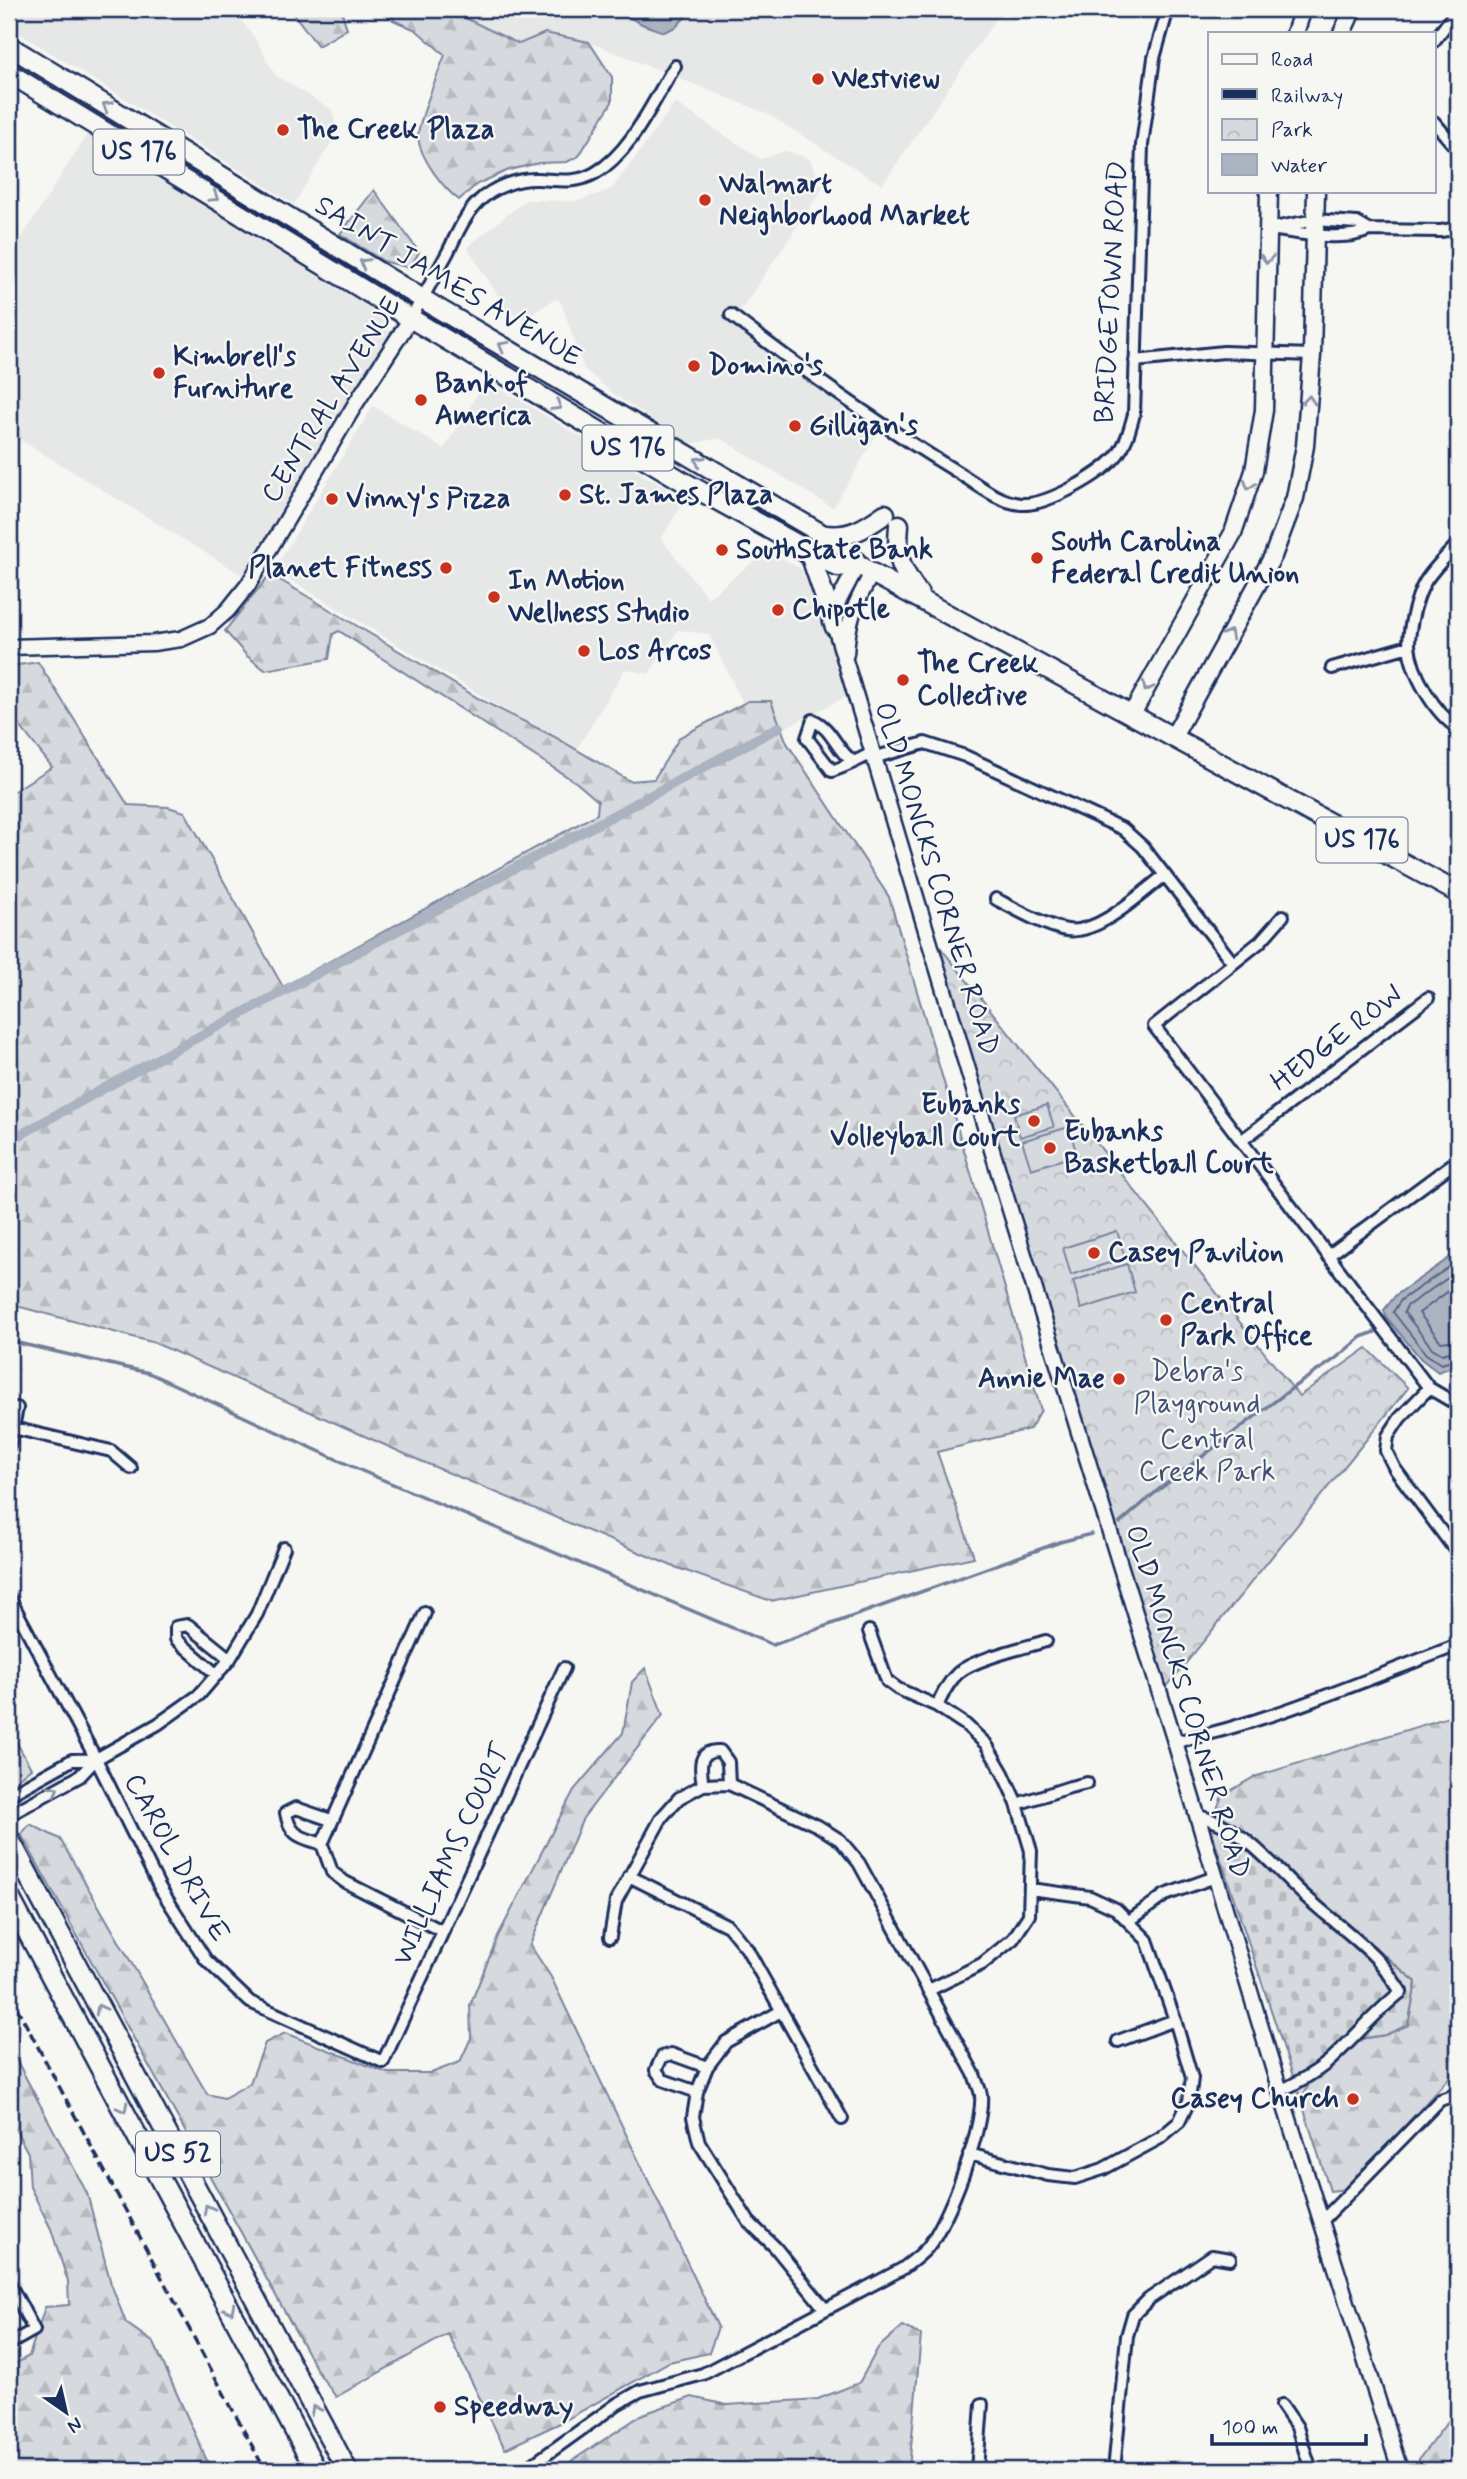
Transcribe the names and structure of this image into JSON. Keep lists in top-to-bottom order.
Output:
{
  "streets": {
    "highway": ["US 52"],
    "main road": ["US 176", "SAINT JAMES AVENUE"],
    "street": [
      "BRIDGETOWN ROAD",
      "CENTRAL AVENUE",
      "OLD MONCKS CORNER ROAD",
      "HEDGE ROW",
      "WILLIAMS COURT",
      "CAROL DRIVE"
    ]
  },
  "crossings": [
    ["SAINT JAMES AVENUE", "CENTRAL AVENUE"],
    ["WILLIAMS COURT", "CAROL DRIVE"]
  ],
  "parks": ["Debra's Playground", "Central Creek Park"],
  "places": [
    "Westview",
    "The Creek Plaza",
    "Walmart Neighborhood Market",
    "Domino's",
    "Kimbrell's Furniture",
    "Bank of America",
    "Gilligan's",
    "St. James Plaza",
    "Vinny's Pizza",
    "SouthState Bank",
    "South Carolina Federal Credit Union",
    "Planet Fitness",
    "In Motion Wellness Studio",
    "Chipotle",
    "Los Arcos",
    "The Creek Collective",
    "Eubanks Volleyball Court",
    "Eubanks Basketball Court",
    "Casey Pavilion",
    "Central Park Office",
    "Annie Mae",
    "Casey Church",
    "Speedway"
  ],
  "legend": [
    "Road",
    "Railway",
    "Park",
    "Water"
  ],
  "scale_bar": "100 m",
  "north": "bottom right"
}
